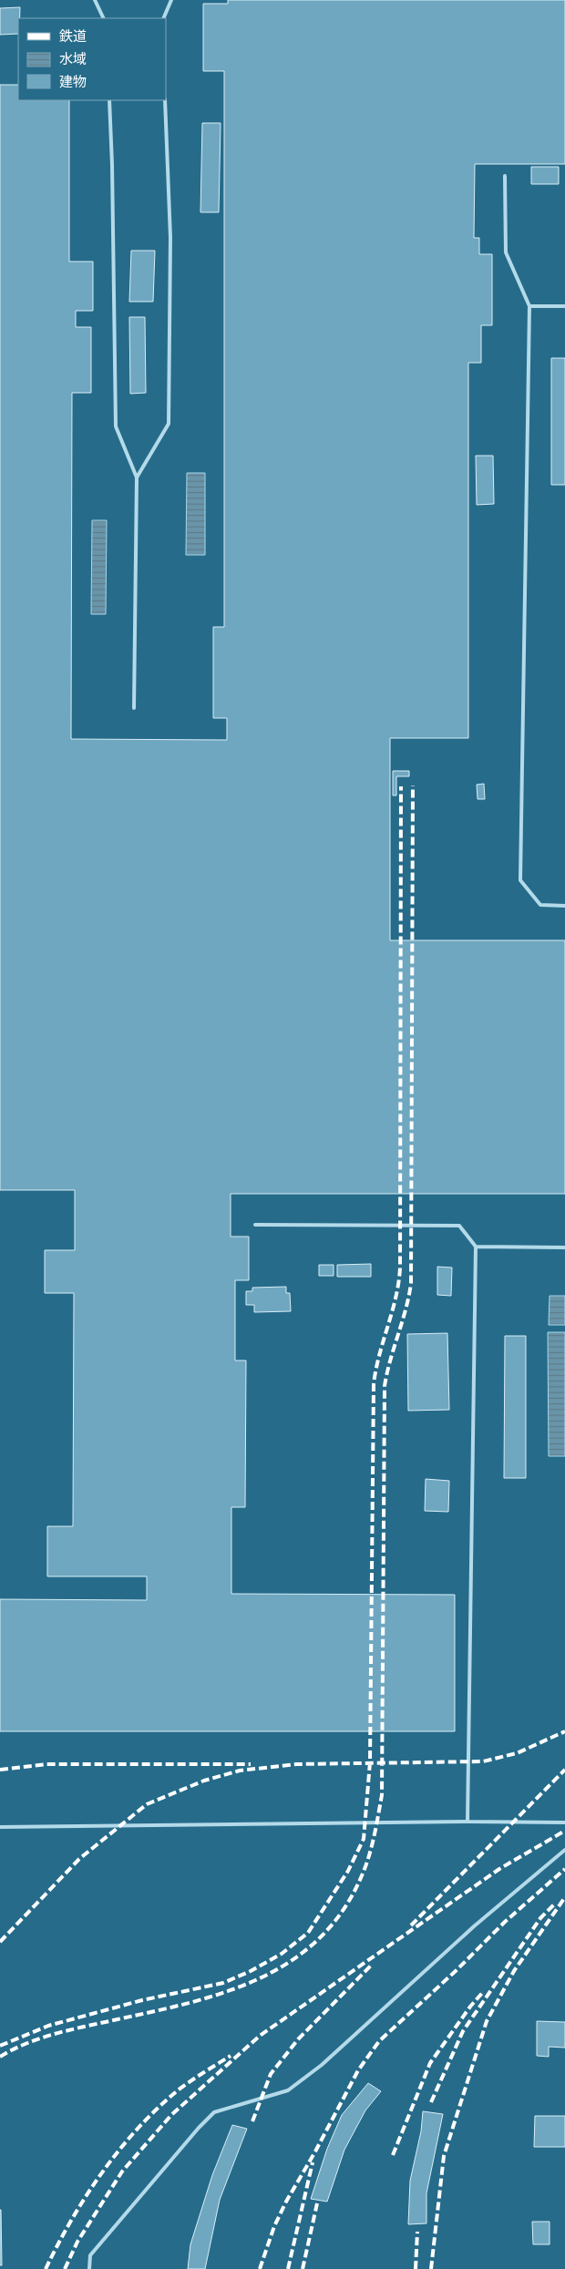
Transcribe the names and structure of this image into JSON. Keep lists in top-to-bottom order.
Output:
{
  "legend": ["鉄道", "水域", "建物"]
}
